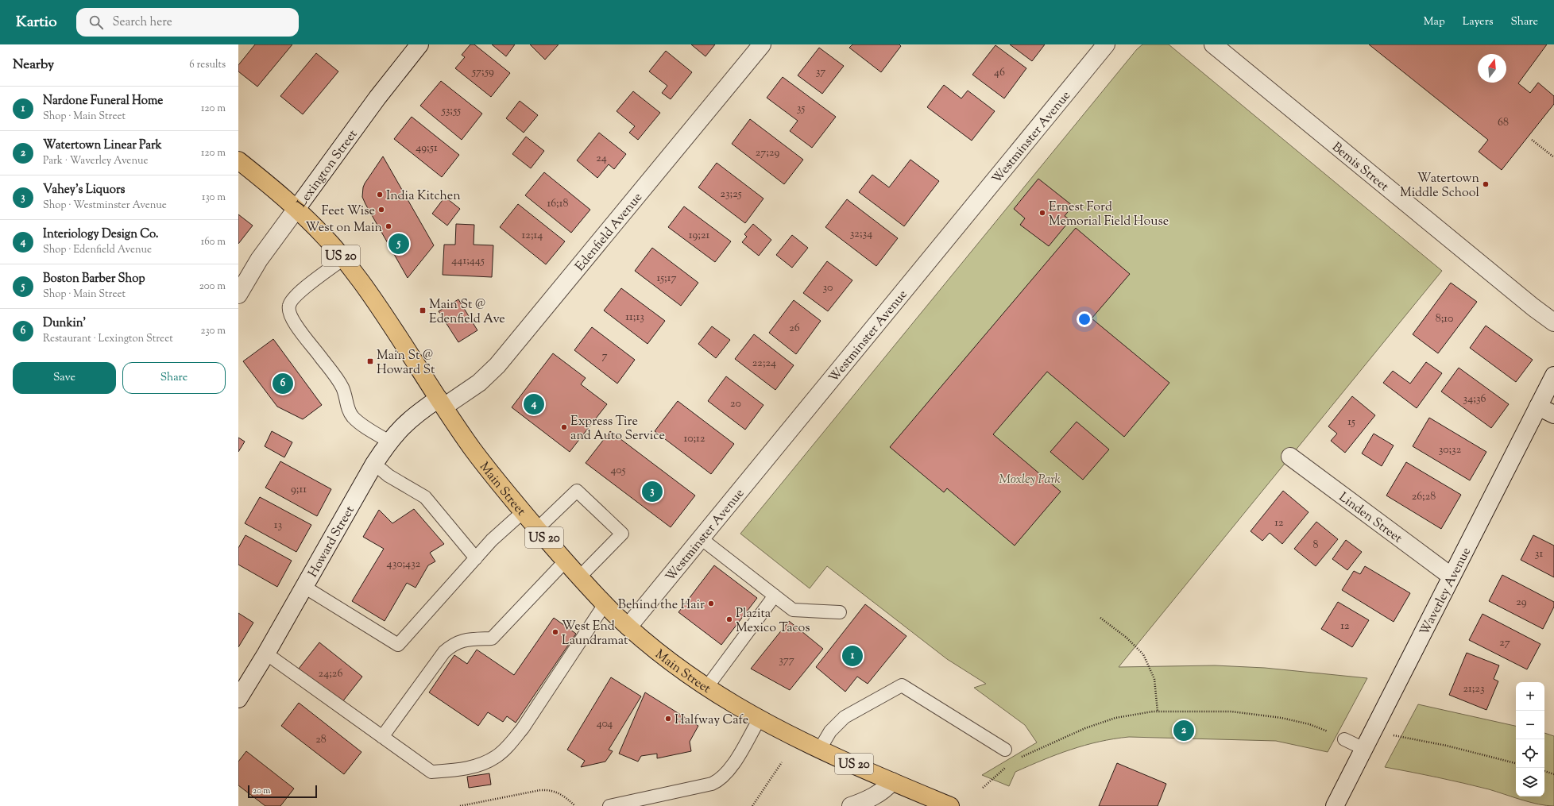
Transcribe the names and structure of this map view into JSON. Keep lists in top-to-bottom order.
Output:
{
  "streets": {
    "main road": ["US 20", "Main Street"],
    "street": [
      "Westminster Avenue",
      "Bemis Street",
      "Lexington Street",
      "Edenfield Avenue",
      "Linden Street",
      "Howard Street",
      "Waverley Avenue"
    ]
  },
  "crossings": [
    ["Westminster Avenue", "Main Street"],
    ["Lexington Street", "Main Street"],
    ["Edenfield Avenue", "Main Street"],
    ["Edenfield Avenue", "Howard Street"],
    ["Main Street", "Howard Street"],
    ["Linden Street", "Waverley Avenue"]
  ],
  "parks": ["Moxley Park"],
  "places": {
    "other": [
      "Watertown Middle School",
      "India Kitchen",
      "Feet Wise",
      "Ernest Ford Memorial Field House",
      "West on Main",
      "Express Tire and Auto Service",
      "Behind the Hair",
      "Plazita Mexico Tacos",
      "West End Laundramat",
      "Halfway Cafe"
    ],
    "transit": ["Main St @ Edenfield Ave", "Main St @ Howard St"]
  },
  "house_numbers": [
    "57;59",
    "37",
    "46",
    "35",
    "53;55",
    "68",
    "49;51",
    "27;29",
    "24",
    "23;25",
    "16;18",
    "32;34",
    "12;14",
    "19;21",
    "441;445",
    "15;17",
    "30",
    "11;13",
    "8;10",
    "26",
    "7",
    "22;24",
    "34;36",
    "20",
    "15",
    "10;12",
    "30;32",
    "405",
    "9;11",
    "26;28",
    "12",
    "13",
    "8",
    "31",
    "430;432",
    "29",
    "12",
    "27",
    "377",
    "24;26",
    "21;23",
    "404",
    "28"
  ],
  "scale_bar": "20 m",
  "north": "top",
  "page": {
    "header": "Kartio",
    "search": "Search here",
    "nav": ["Map", "Layers", "Share"],
    "heading": ["Nearby", "6 results"],
    "list": [
      {
        "mark": "1",
        "name": "Nardone Funeral Home",
        "note": "Shop · Main Street",
        "value": "120 m"
      },
      {
        "mark": "2",
        "name": "Watertown Linear Park",
        "note": "Park · Waverley Avenue",
        "value": "120 m"
      },
      {
        "mark": "3",
        "name": "Vahey's Liquors",
        "note": "Shop · Westminster Avenue",
        "value": "130 m"
      },
      {
        "mark": "4",
        "name": "Interiology Design Co.",
        "note": "Shop · Edenfield Avenue",
        "value": "160 m"
      },
      {
        "mark": "5",
        "name": "Boston Barber Shop",
        "note": "Shop · Main Street",
        "value": "200 m"
      },
      {
        "mark": "6",
        "name": "Dunkin'",
        "note": "Restaurant · Lexington Street",
        "value": "230 m"
      }
    ],
    "pins": [
      "5",
      "6",
      "4",
      "3",
      "1",
      "2"
    ],
    "buttons": ["Save", "Share"],
    "map_buttons": ["+", "−"],
    "scale": "20 m"
  }
}
